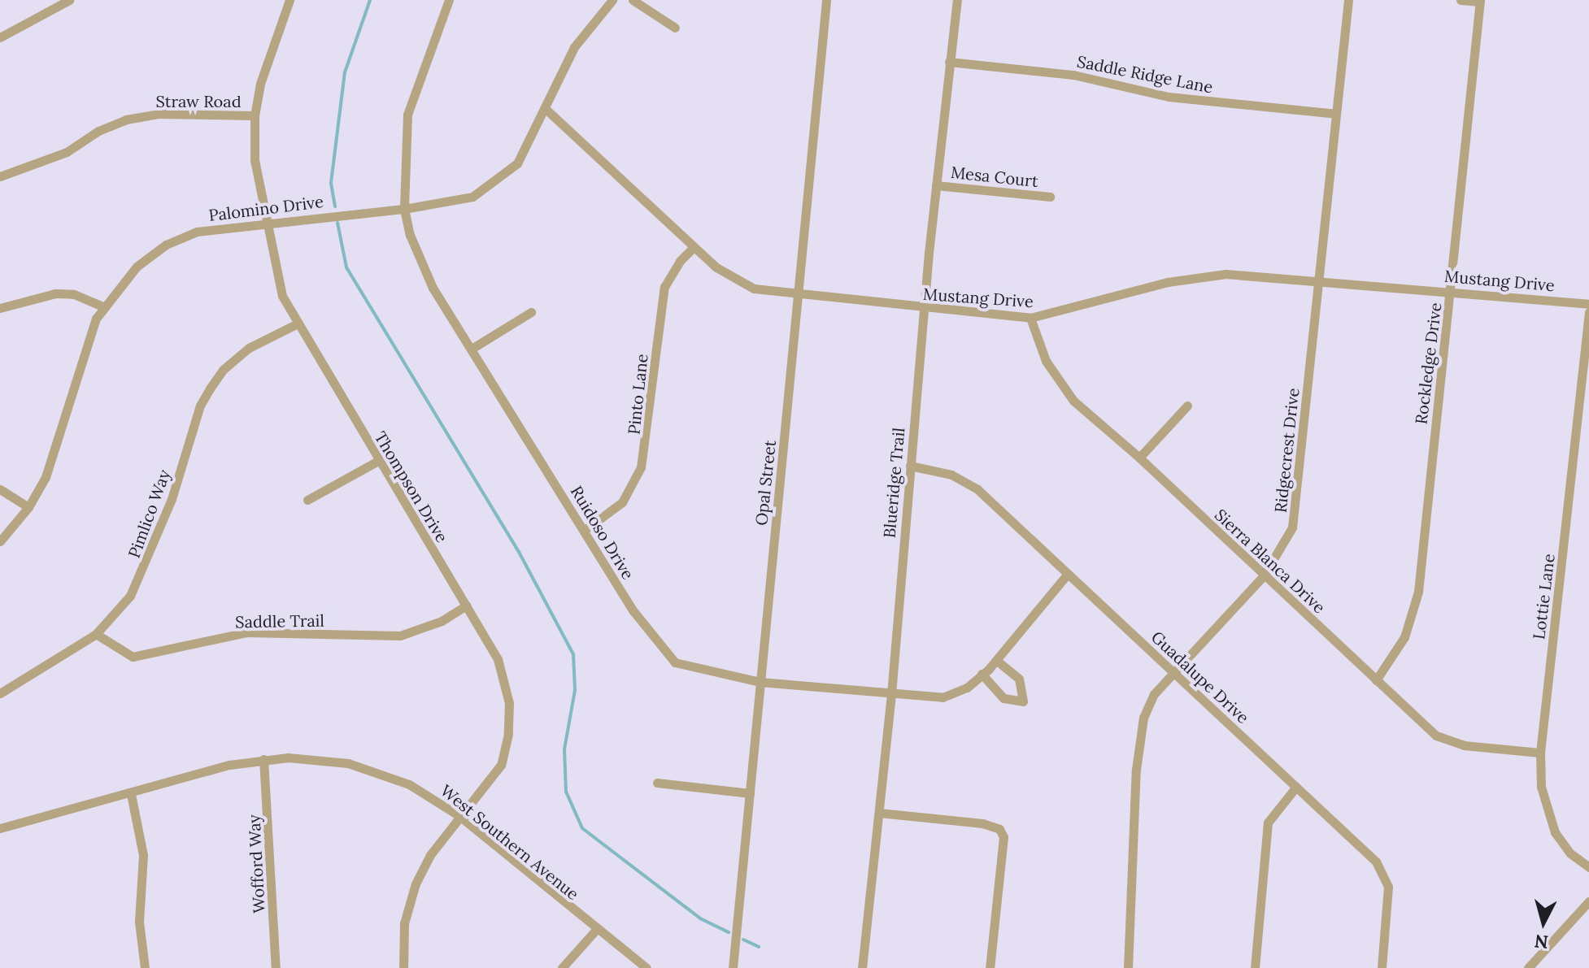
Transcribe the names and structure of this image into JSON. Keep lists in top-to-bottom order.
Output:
{
  "streets": {
    "street": [
      "Saddle Ridge Lane",
      "Straw Road",
      "Mesa Court",
      "Palomino Drive",
      "Mustang Drive",
      "Rockledge Drive",
      "Pinto Lane",
      "Ridgecrest Drive",
      "Opal Street",
      "Blueridge Trail",
      "Thompson Drive",
      "Pimlico Way",
      "Ruidoso Drive",
      "Sierra Blanca Drive",
      "Lottie Lane",
      "Saddle Trail",
      "Guadalupe Drive",
      "West Southern Avenue",
      "Wofford Way"
    ]
  },
  "crossings": [
    ["Saddle Ridge Lane", "Ridgecrest Drive"],
    ["Saddle Ridge Lane", "Blueridge Trail"],
    ["Straw Road", "Thompson Drive"],
    ["Mesa Court", "Blueridge Trail"],
    ["Palomino Drive", "Mustang Drive"],
    ["Palomino Drive", "Thompson Drive"],
    ["Palomino Drive", "Ruidoso Drive"],
    ["Mustang Drive", "Rockledge Drive"],
    ["Mustang Drive", "Pinto Lane"],
    ["Mustang Drive", "Ridgecrest Drive"],
    ["Mustang Drive", "Opal Street"],
    ["Mustang Drive", "Blueridge Trail"],
    ["Mustang Drive", "Sierra Blanca Drive"],
    ["Rockledge Drive", "Sierra Blanca Drive"],
    ["Pinto Lane", "Ruidoso Drive"],
    ["Ridgecrest Drive", "Sierra Blanca Drive"],
    ["Ridgecrest Drive", "Guadalupe Drive"],
    ["Opal Street", "Ruidoso Drive"],
    ["Blueridge Trail", "Ruidoso Drive"],
    ["Blueridge Trail", "Guadalupe Drive"],
    ["Thompson Drive", "Pimlico Way"],
    ["Thompson Drive", "Saddle Trail"],
    ["Thompson Drive", "West Southern Avenue"],
    ["Pimlico Way", "Saddle Trail"],
    ["Ruidoso Drive", "Guadalupe Drive"],
    ["Sierra Blanca Drive", "Lottie Lane"],
    ["West Southern Avenue", "Wofford Way"]
  ],
  "north": "bottom"
}
